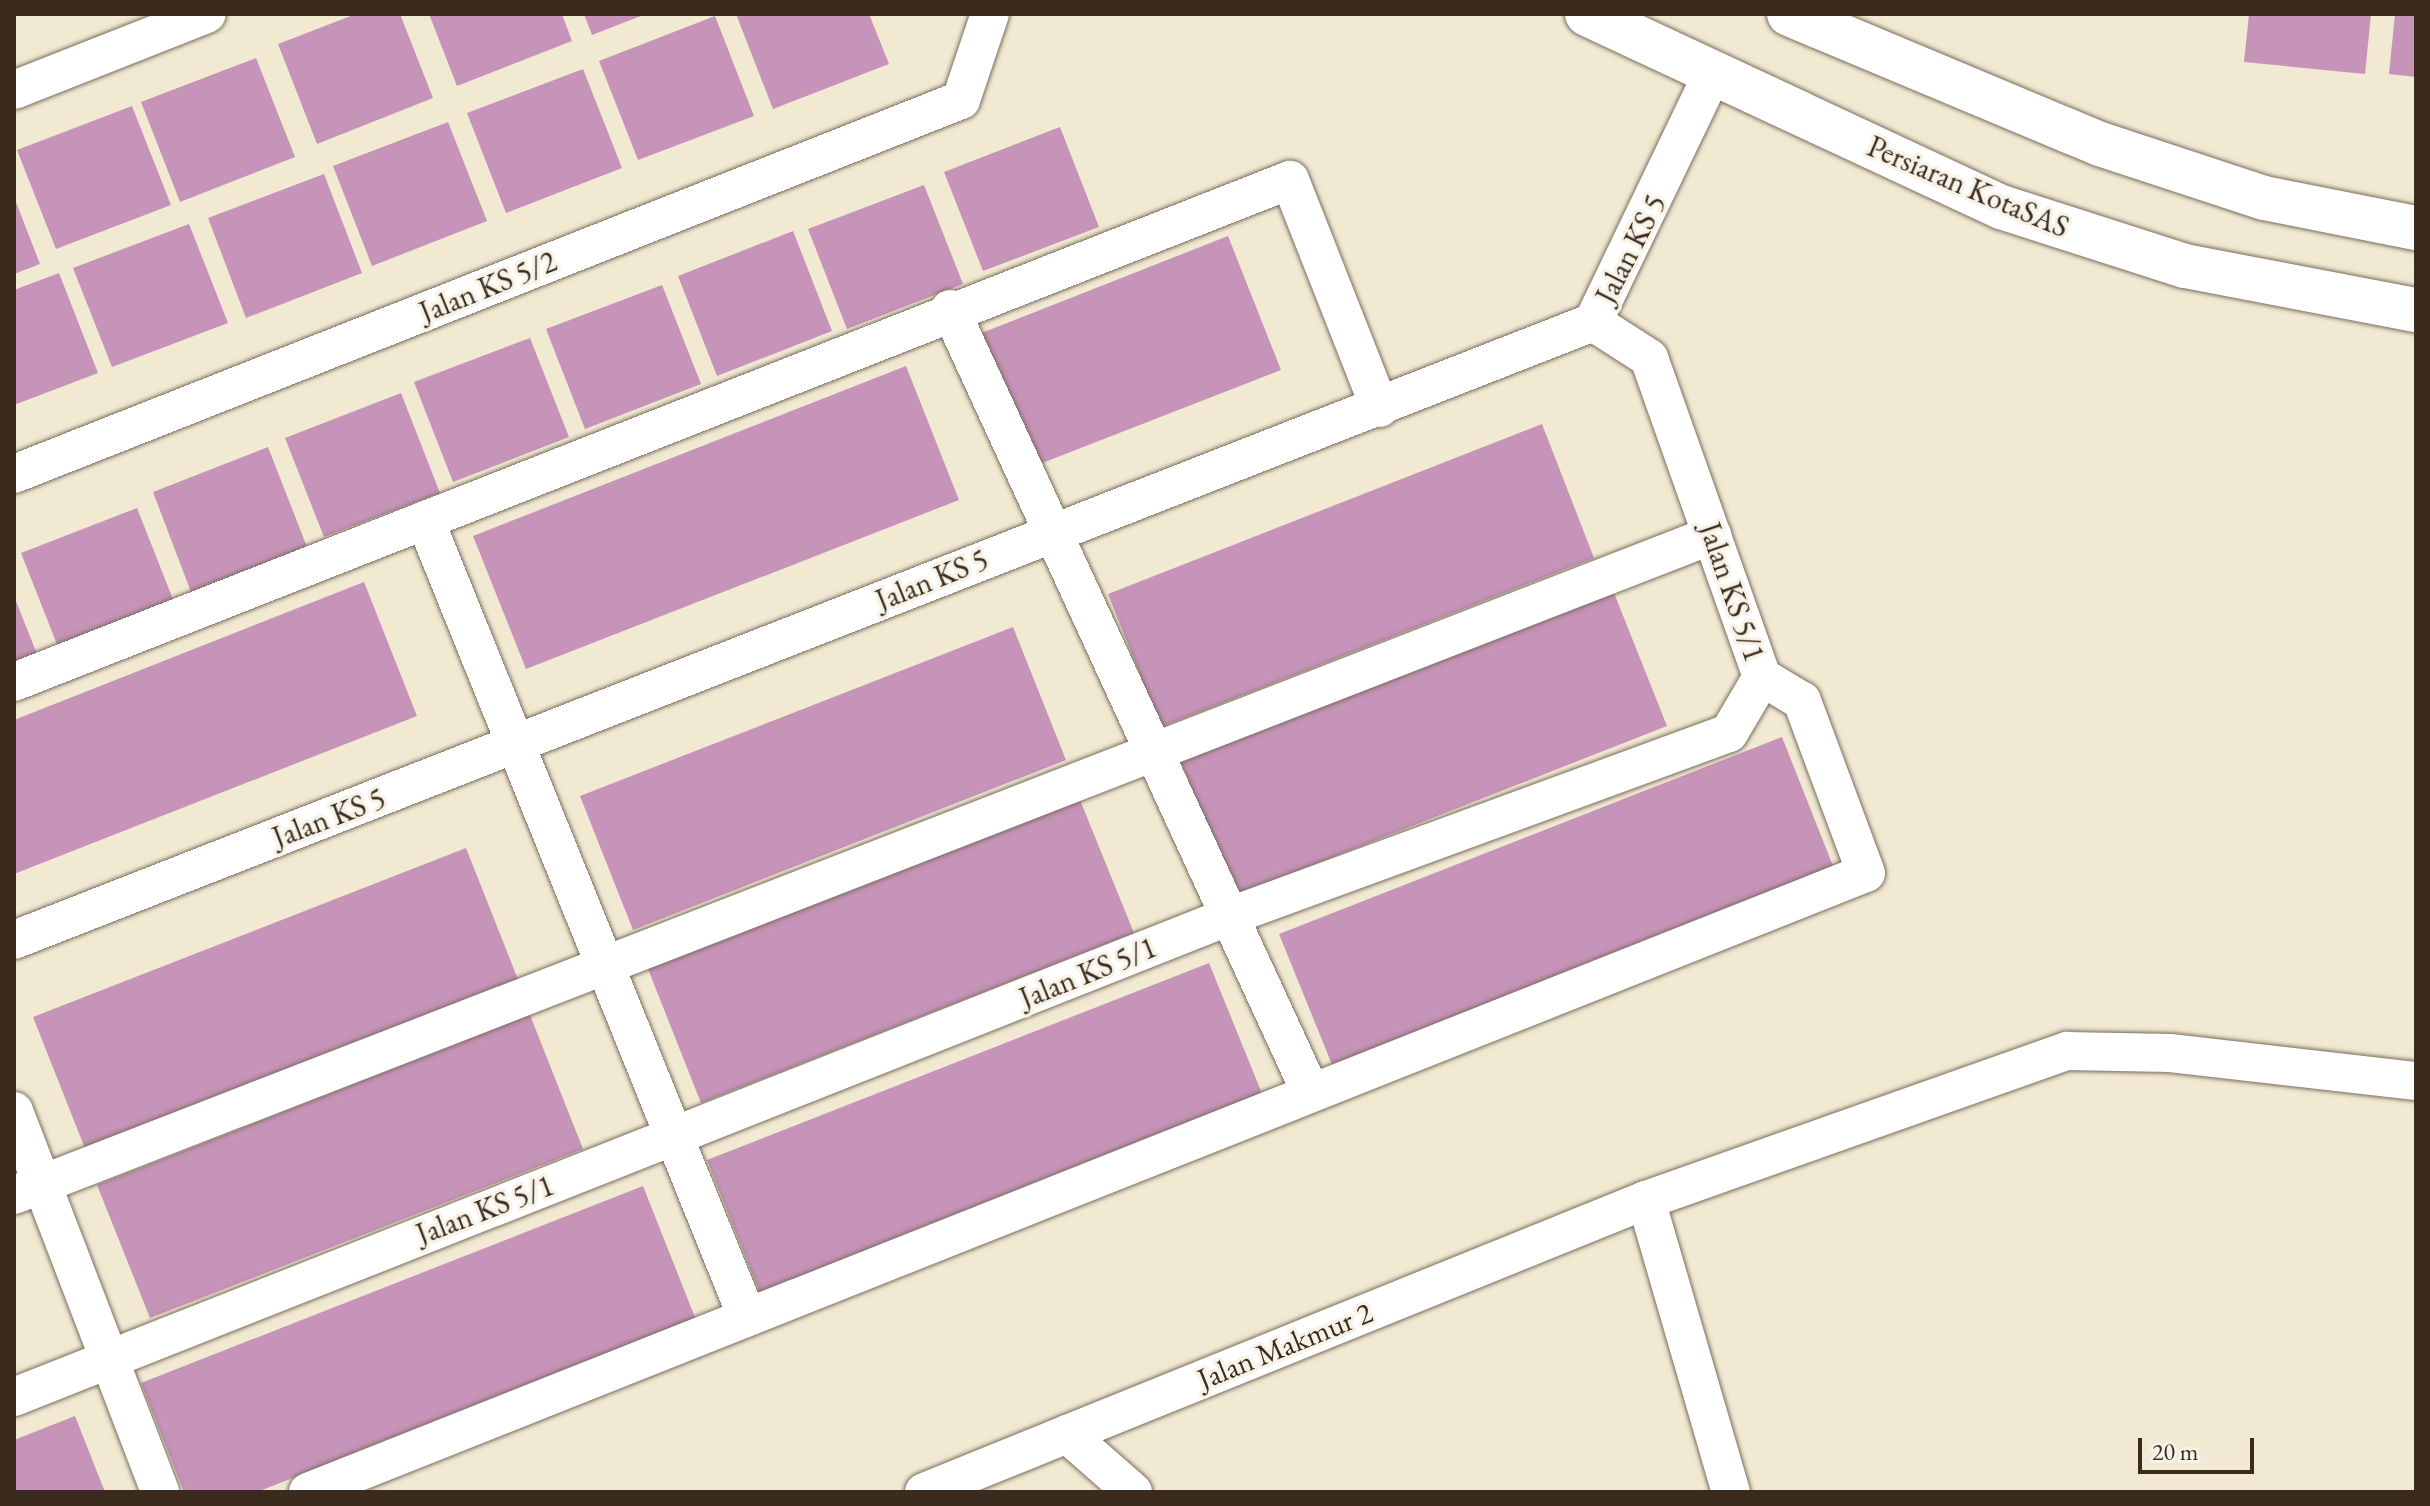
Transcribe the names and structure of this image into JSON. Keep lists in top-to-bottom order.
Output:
{
  "streets": {
    "main road": ["Persiaran KotaSAS"],
    "street": [
      "Jalan KS 5",
      "Jalan KS 5/2",
      "Jalan KS 5/1",
      "Jalan Makmur 2"
    ]
  },
  "crossings": [
    ["Persiaran KotaSAS", "Jalan KS 5"],
    ["Jalan KS 5", "Jalan KS 5/1"]
  ],
  "scale_bar": "20 m"
}
